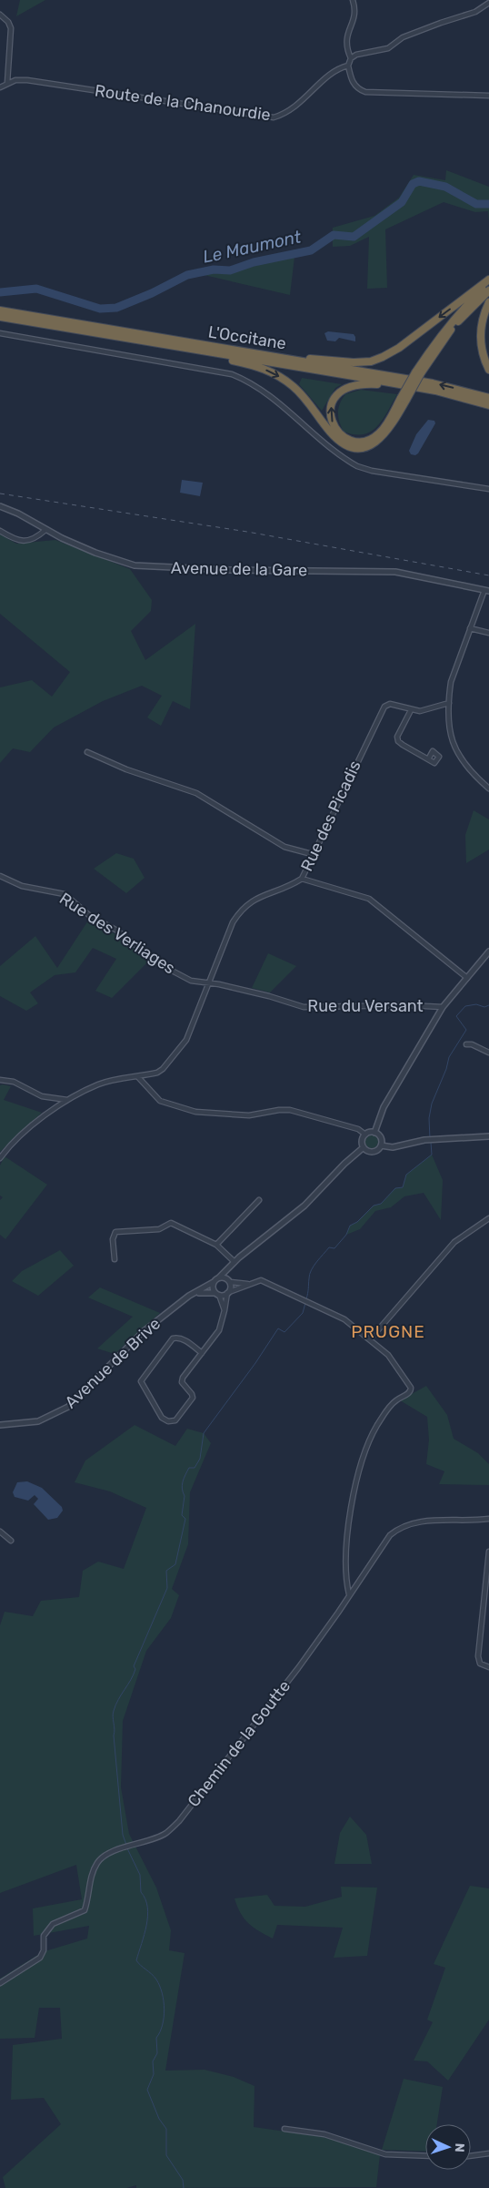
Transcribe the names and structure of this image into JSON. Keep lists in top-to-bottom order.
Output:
{
  "streets": {
    "highway": ["L'Occitane"],
    "street": [
      "Route de la Chanourdie",
      "Avenue de la Gare",
      "Rue des Picadis",
      "Rue des Verliages",
      "Rue du Versant",
      "Avenue de Brive",
      "Chemin de la Goutte"
    ]
  },
  "crossings": [
    ["Rue des Picadis", "Rue des Verliages"],
    ["Rue des Picadis", "Rue du Versant"],
    ["Rue des Verliages", "Rue du Versant"]
  ],
  "districts": ["PRUGNE"],
  "water": ["Le Maumont"],
  "north": "right"
}
